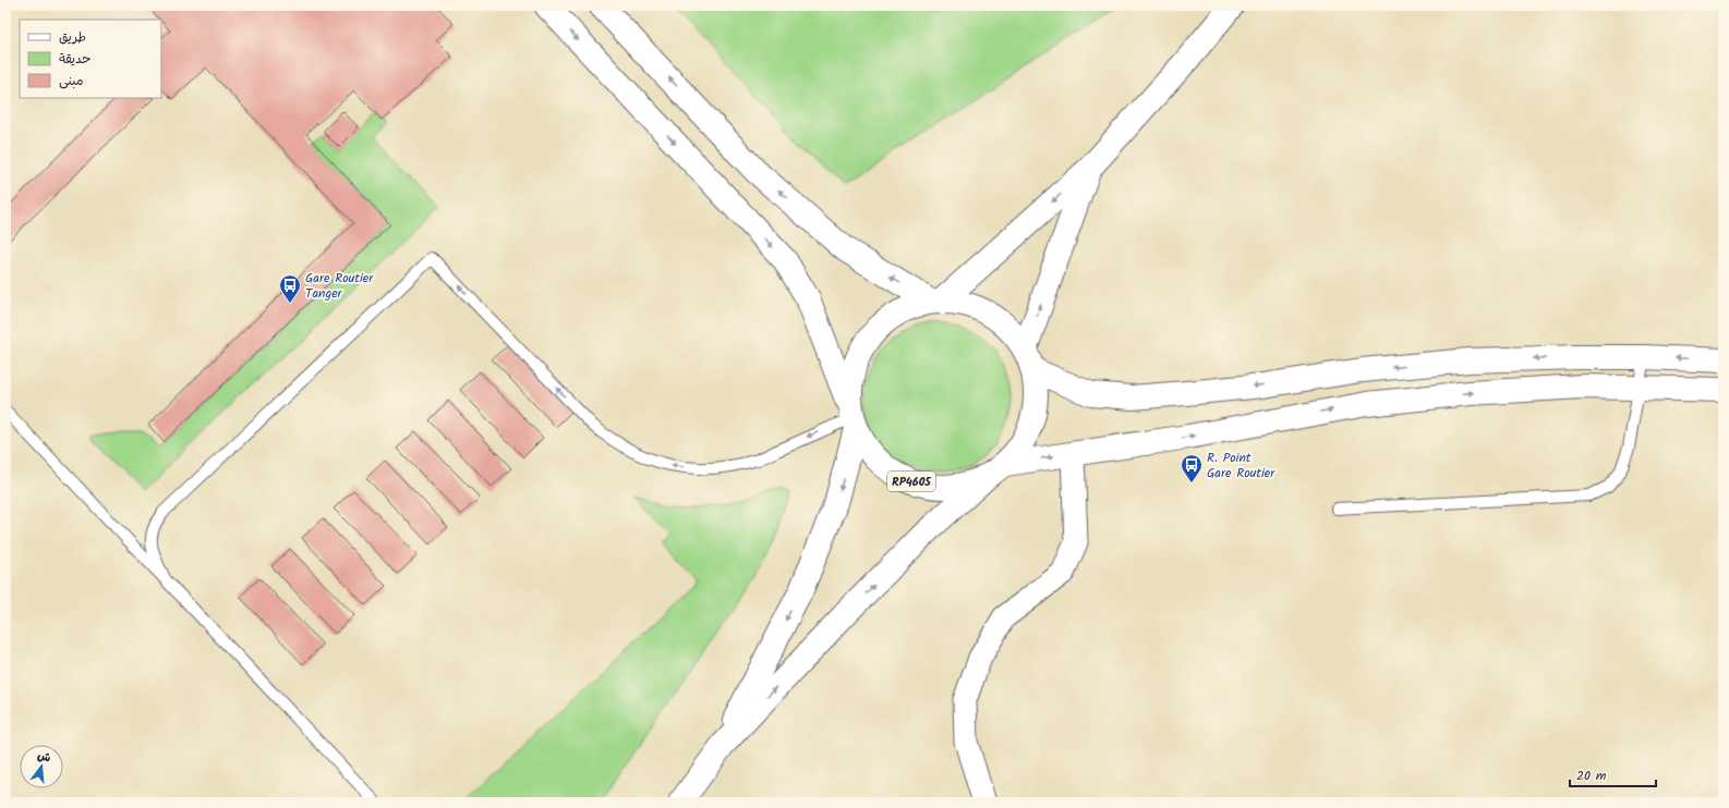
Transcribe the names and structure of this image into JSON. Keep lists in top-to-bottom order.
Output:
{
  "streets": {
    "main road": ["RP4605"]
  },
  "places": {
    "bus stop": ["Gare Routier Tanger", "R. Point Gare Routier"]
  },
  "legend": ["طريق", "حديقة", "مبنى"],
  "scale_bar": "20 m",
  "north": "top"
}
